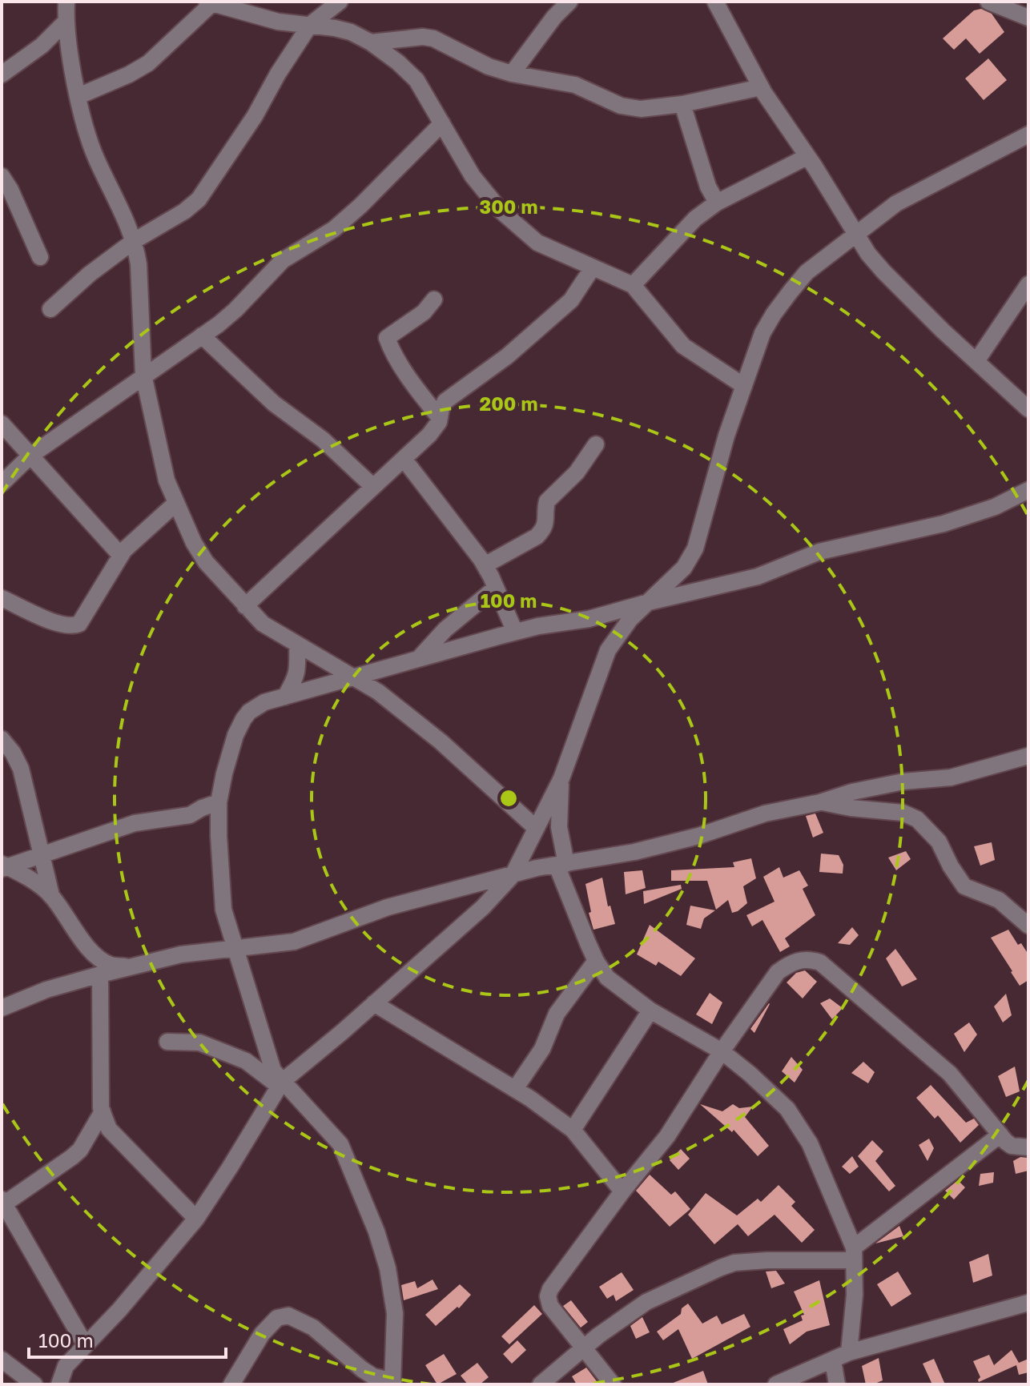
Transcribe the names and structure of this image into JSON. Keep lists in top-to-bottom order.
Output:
{
  "scale_bar": "100 m",
  "rings": ["300 m", "200 m", "100 m"]
}
